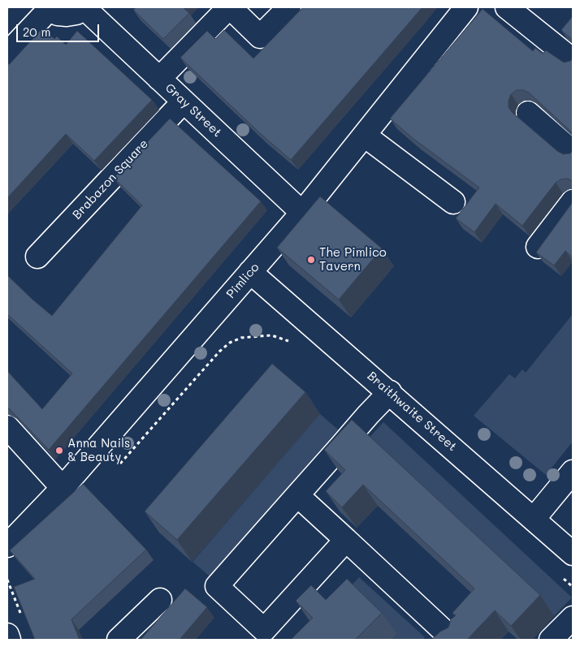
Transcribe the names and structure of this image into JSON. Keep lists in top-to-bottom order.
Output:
{
  "streets": {
    "street": [
      "Gray Street",
      "Brabazon Square",
      "Pimlico",
      "Braithwaite Street"
    ]
  },
  "crossings": [
    ["Gray Street", "Brabazon Square"],
    ["Gray Street", "Pimlico"],
    ["Pimlico", "Braithwaite Street"]
  ],
  "places": ["The Pimlico Tavern", "Anna Nails & Beauty"],
  "scale_bar": "20 m"
}
